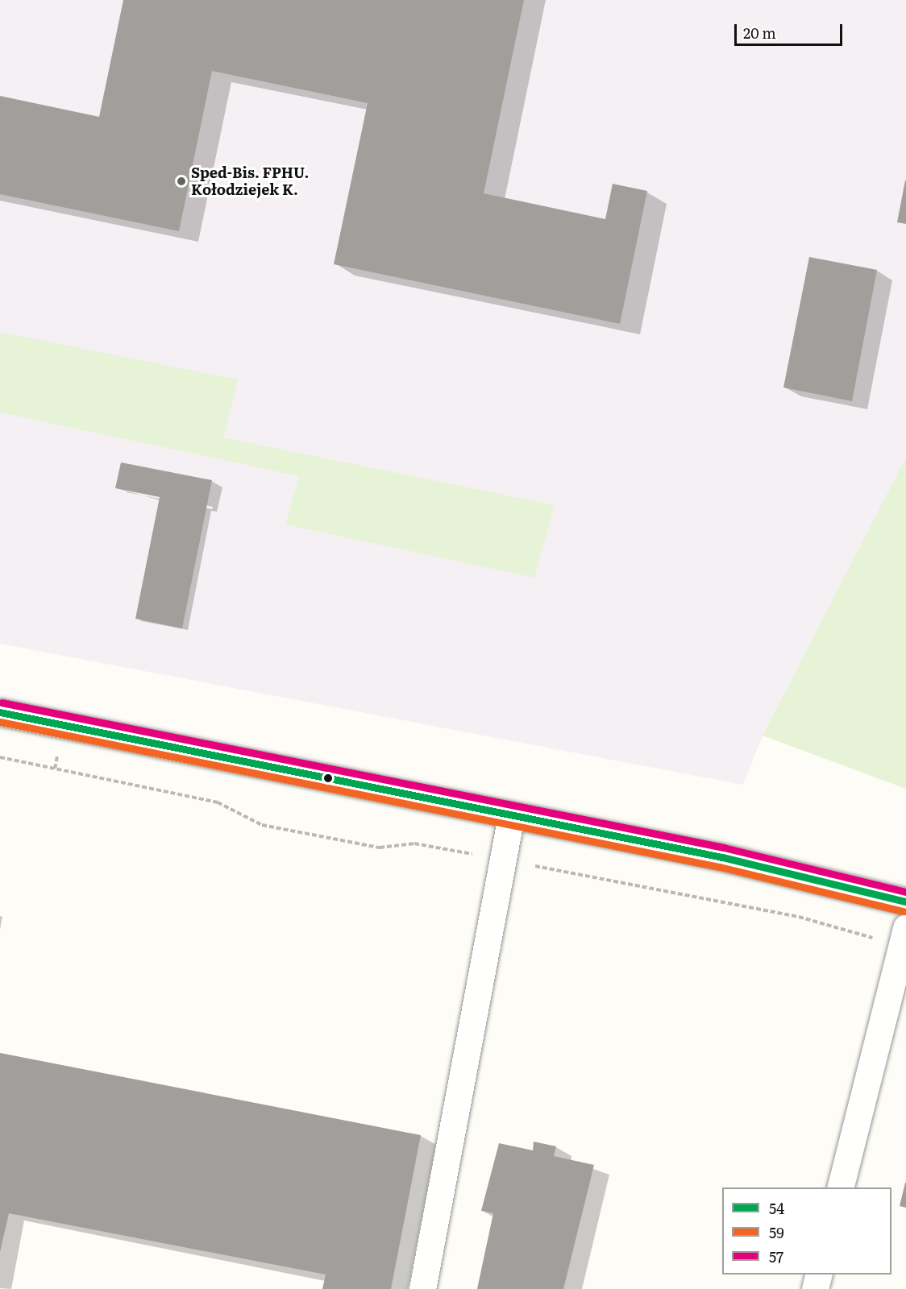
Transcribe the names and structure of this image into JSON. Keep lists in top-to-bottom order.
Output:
{
  "places": ["Sped-Bis. FPHU. Kołodziejek K."],
  "lines": ["transit line 57", "transit line 54", "transit line 59"],
  "legend": ["54", "59", "57"],
  "scale_bar": "20 m"
}
